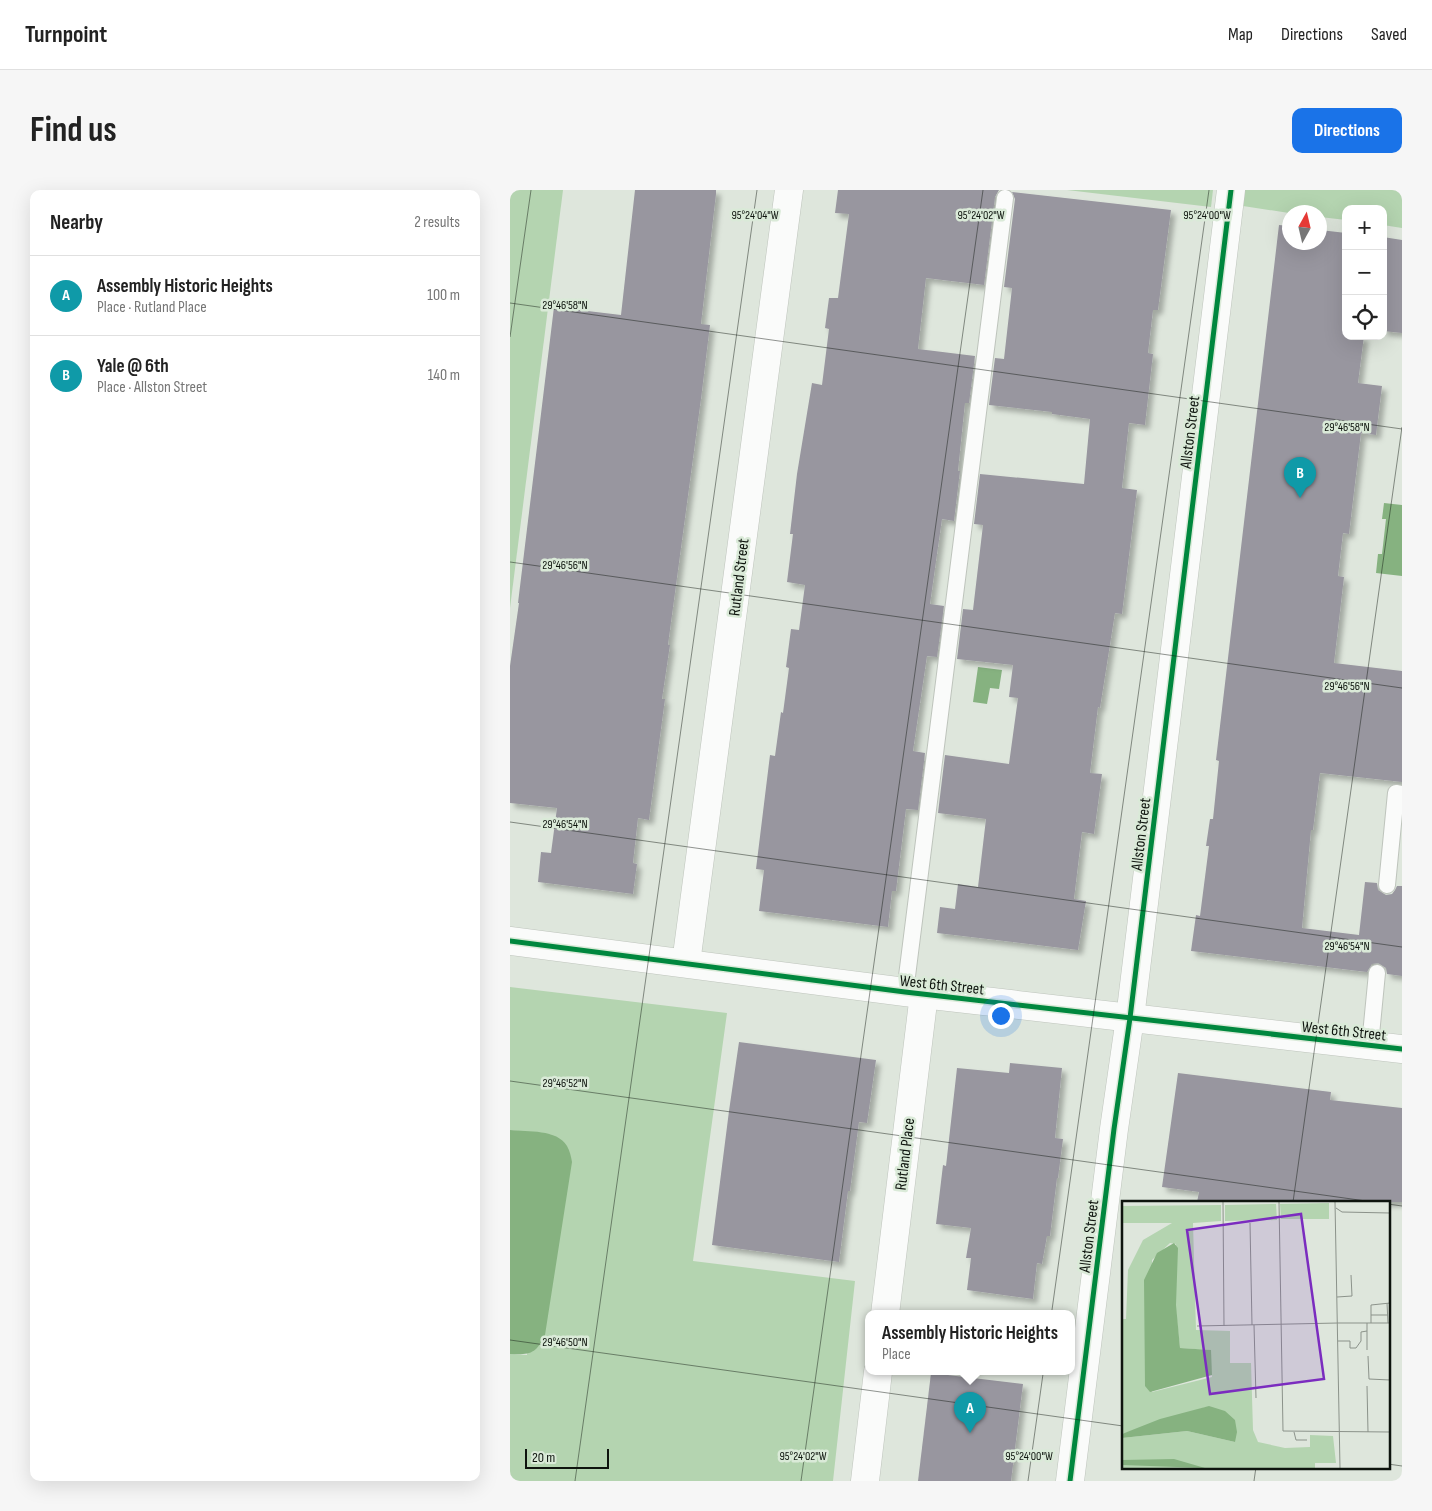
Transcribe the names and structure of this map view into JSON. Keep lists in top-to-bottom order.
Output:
{
  "streets": {
    "street": [
      "Allston Street",
      "Rutland Street",
      "West 6th Street",
      "Rutland Place"
    ]
  },
  "crossings": [
    ["Allston Street", "West 6th Street"],
    ["Rutland Street", "West 6th Street"],
    ["West 6th Street", "Rutland Place"]
  ],
  "scale_bar": "20 m",
  "north": "top",
  "page": {
    "header": "Turnpoint",
    "nav": ["Map", "Directions", "Saved"],
    "buttons": "Directions",
    "title": "Find us",
    "heading": ["Nearby", "2 results"],
    "map_buttons": ["+", "−"],
    "list": [
      {
        "mark": "A",
        "name": "Assembly Historic Heights",
        "note": "Place · Rutland Place",
        "value": "100 m"
      },
      {
        "mark": "B",
        "name": "Yale @ 6th",
        "note": "Place · Allston Street",
        "value": "140 m"
      }
    ],
    "pins": ["B", "A"],
    "popup": ["Assembly Historic Heights", "Place"],
    "scale": "20 m"
  },
  "coordinates": [
    "95°24'04\"W",
    "95°24'02\"W",
    "95°24'00\"W",
    "29°46'58\"N",
    "29°46'56\"N",
    "29°46'54\"N",
    "29°46'52\"N",
    "29°46'50\"N"
  ]
}
